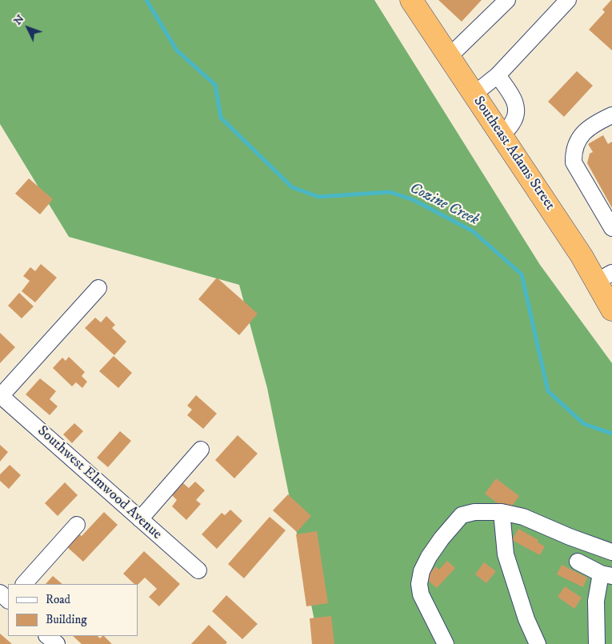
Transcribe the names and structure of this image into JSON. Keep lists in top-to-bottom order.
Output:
{
  "streets": {
    "highway": ["Southeast Adams Street"],
    "street": ["Southwest Elmwood Avenue"]
  },
  "water": ["Cozine Creek"],
  "legend": ["Road", "Building"],
  "north": "top left"
}
